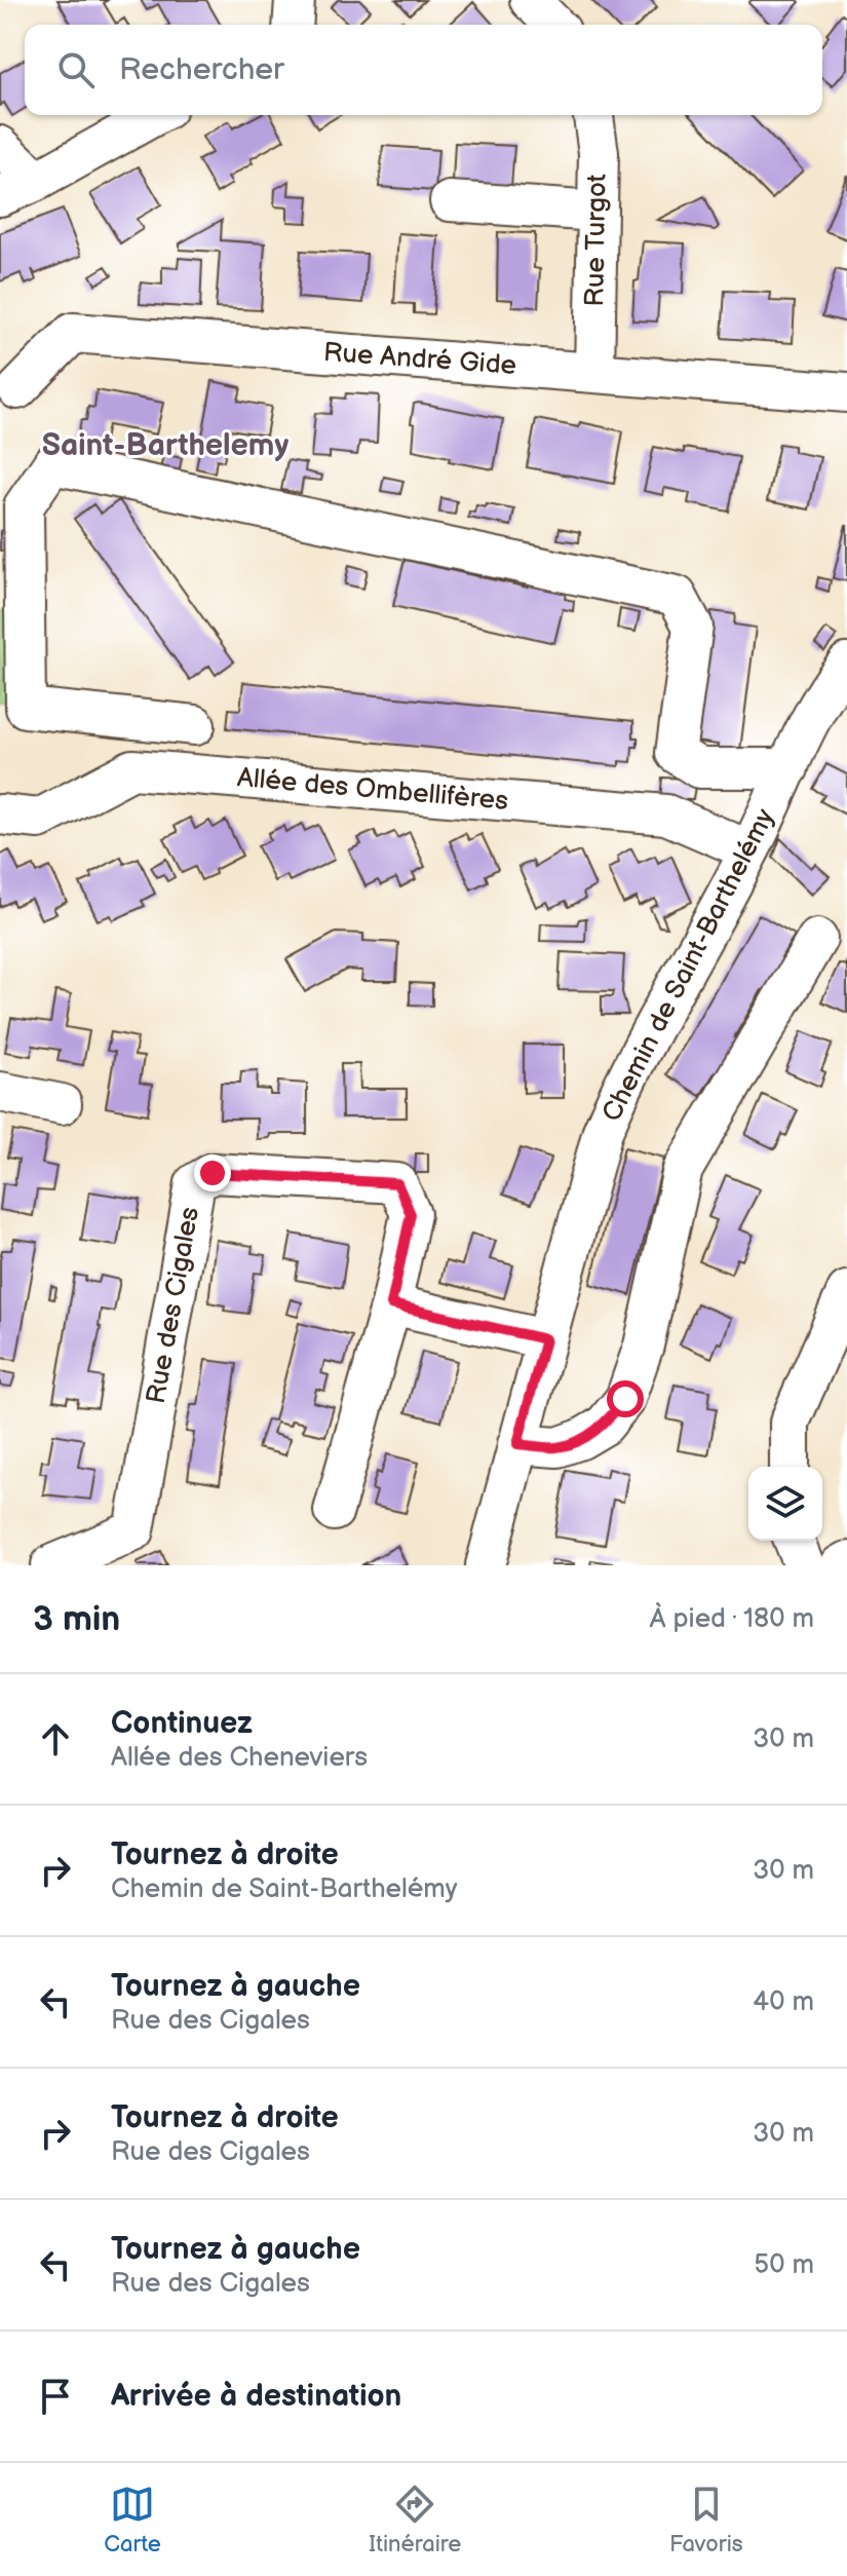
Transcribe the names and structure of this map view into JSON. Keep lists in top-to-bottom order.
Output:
{
  "streets": {
    "street": [
      "Rue Turgot",
      "Rue André Gide",
      "Allée des Ombellifères",
      "Chemin de Saint-Barthelémy",
      "Rue des Cigales"
    ]
  },
  "crossings": [
    ["Rue Turgot", "Rue André Gide"],
    ["Allée des Ombellifères", "Chemin de Saint-Barthelémy"]
  ],
  "districts": ["Saint-Barthelemy"],
  "page": {
    "search": "Rechercher",
    "heading": ["3 min", "À pied · 180 m"],
    "list": [
      ["Continuez", "Allée des Cheneviers", "30 m"],
      ["Tournez à droite", "Chemin de Saint-Barthelémy", "30 m"],
      ["Tournez à gauche", "Rue des Cigales", "40 m"],
      ["Tournez à droite", "Rue des Cigales", "30 m"],
      ["Tournez à gauche", "Rue des Cigales", "50 m"],
      "Arrivée à destination"
    ],
    "nav": ["Carte", "Itinéraire", "Favoris"]
  }
}
